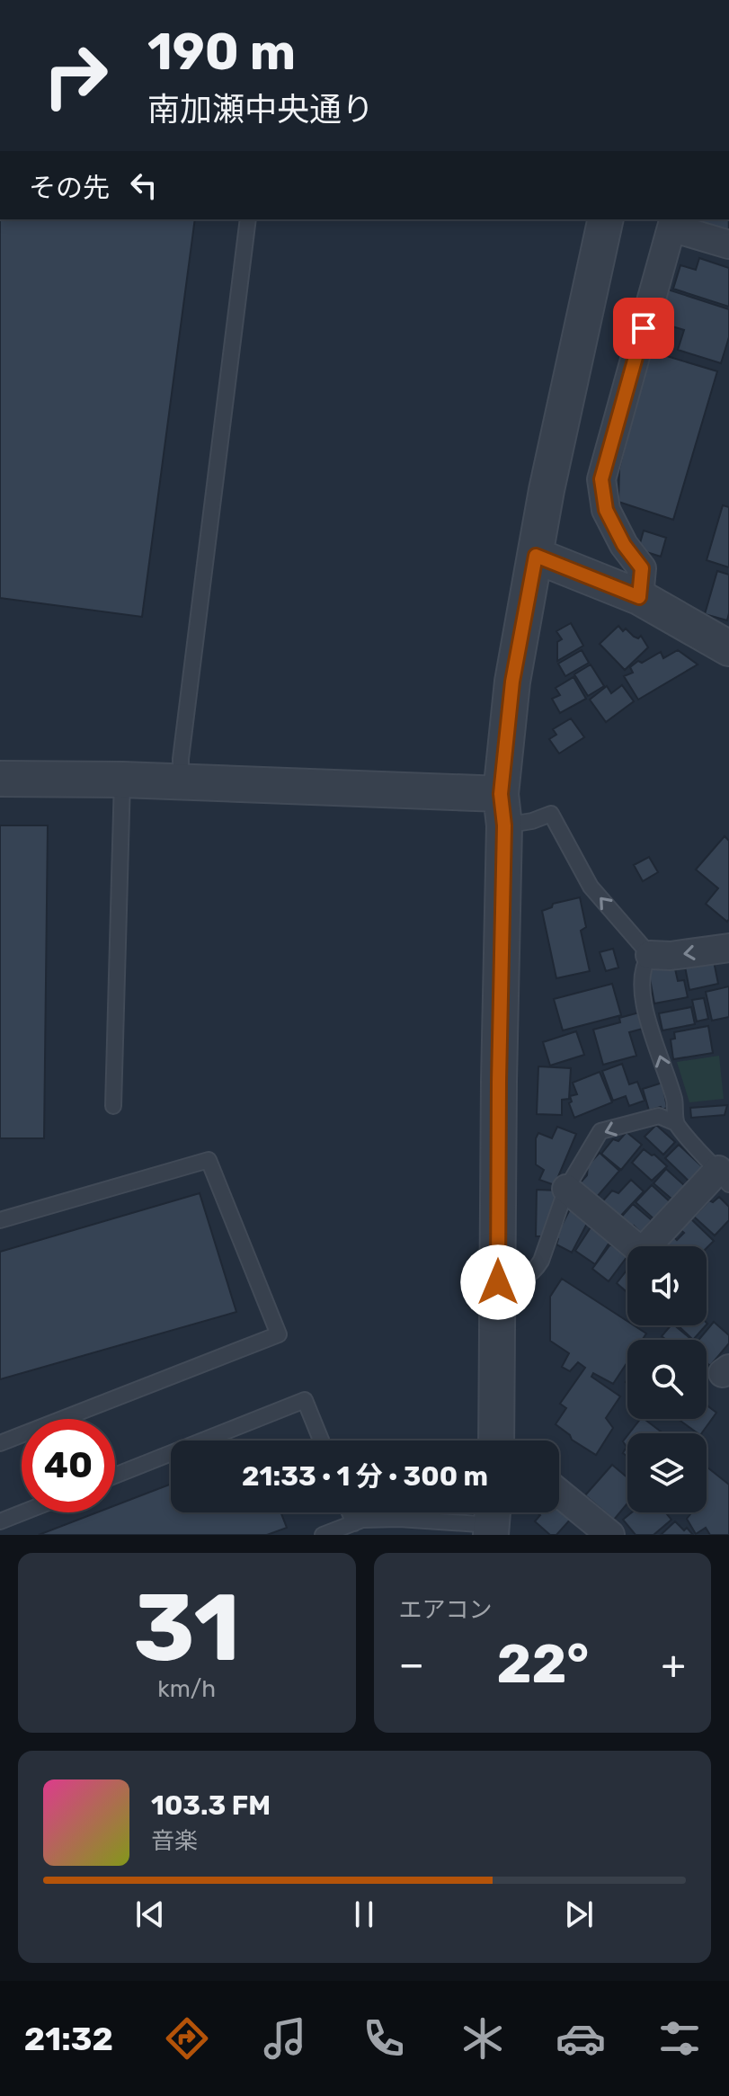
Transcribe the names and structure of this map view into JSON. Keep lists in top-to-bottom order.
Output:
{
  "page": {
    "turn": ["190 m", "南加瀬中央通り"],
    "then": "その先",
    "limit": "40",
    "trip": "21:33 · 1 分 · 300 m",
    "tile": [
      ["31", "km/h"],
      "エアコン"
    ],
    "heat": ["−", "22°", "+"],
    "song": ["103.3 FM", "音楽"],
    "tabs": "21:32"
  }
}
